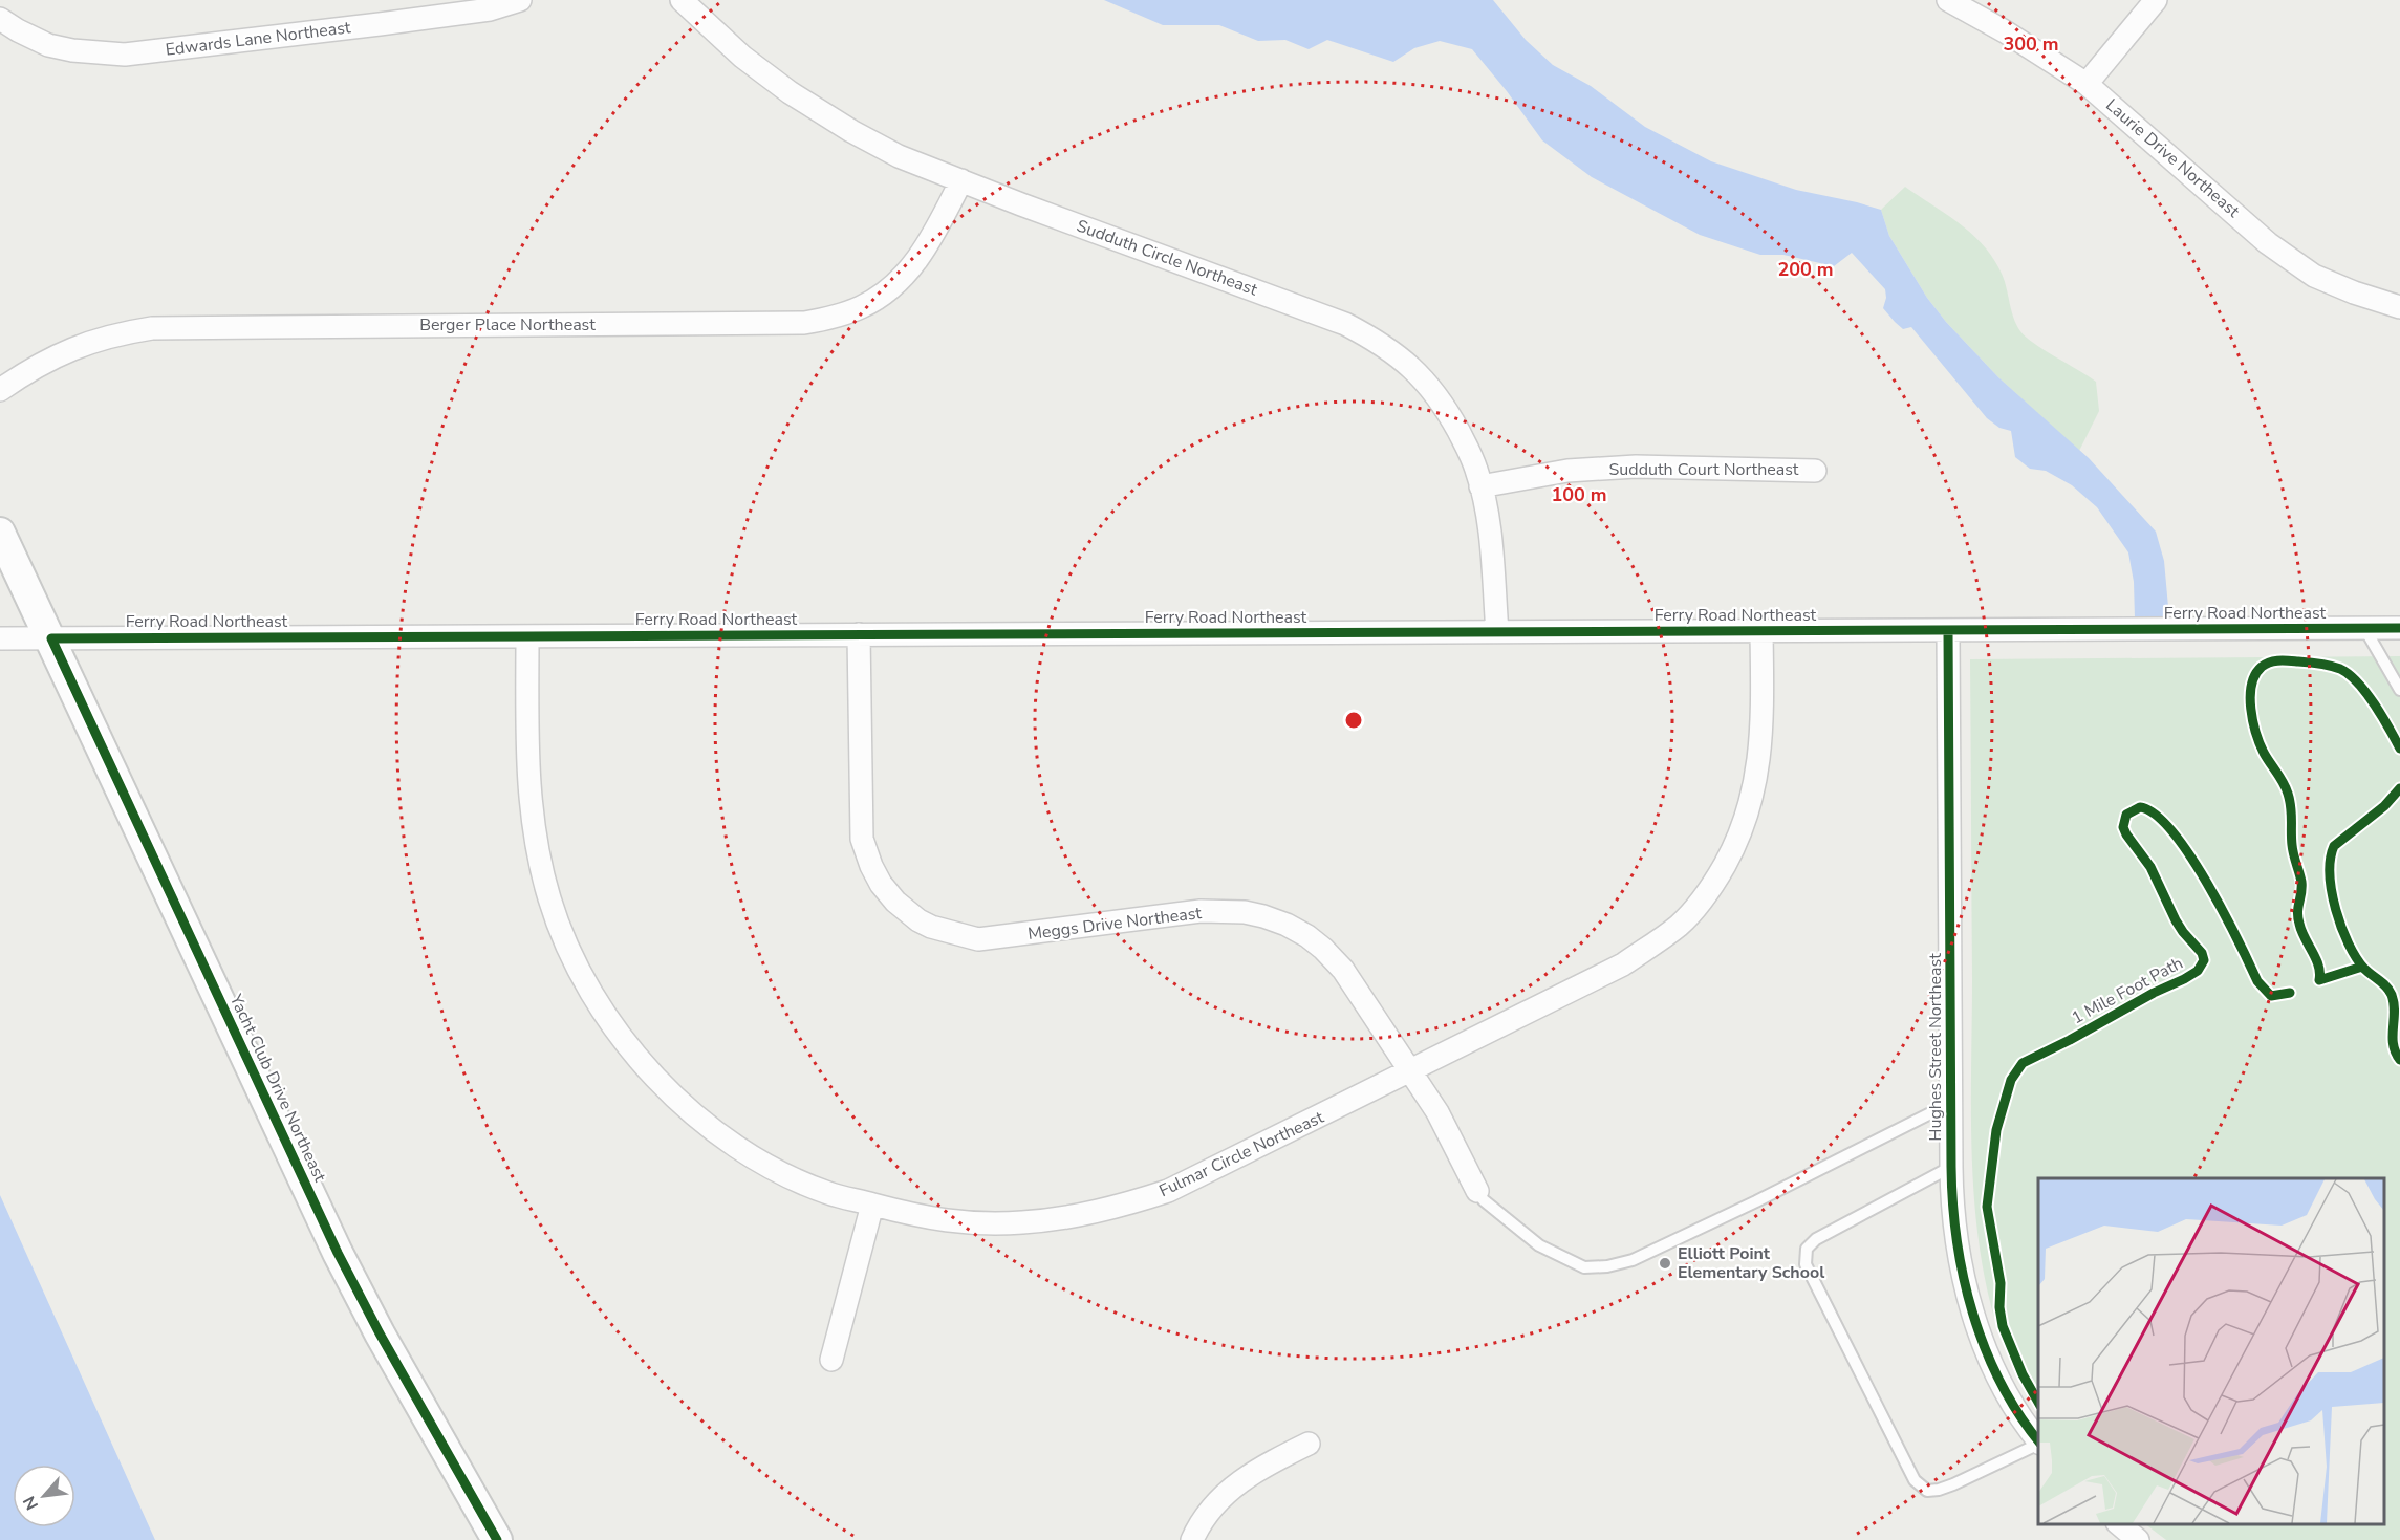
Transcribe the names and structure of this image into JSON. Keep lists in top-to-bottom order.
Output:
{
  "streets": {
    "street": [
      "Edwards Lane Northeast",
      "Laurie Drive Northeast",
      "Sudduth Circle Northeast",
      "Berger Place Northeast",
      "Sudduth Court Northeast",
      "Ferry Road Northeast",
      "Meggs Drive Northeast",
      "Hughes Street Northeast",
      "Yacht Club Drive Northeast",
      "Fulmar Circle Northeast"
    ],
    "cycle path": ["1 Mile Foot Path"]
  },
  "crossings": [
    ["Sudduth Circle Northeast", "Berger Place Northeast"],
    ["Sudduth Circle Northeast", "Sudduth Court Northeast"],
    ["Sudduth Circle Northeast", "Ferry Road Northeast"],
    ["Ferry Road Northeast", "Meggs Drive Northeast"],
    ["Ferry Road Northeast", "Hughes Street Northeast"],
    ["Ferry Road Northeast", "Yacht Club Drive Northeast"],
    ["Ferry Road Northeast", "Fulmar Circle Northeast"],
    ["Meggs Drive Northeast", "Fulmar Circle Northeast"]
  ],
  "places": ["Elliott Point Elementary School"],
  "north": "bottom left",
  "rings": ["300 m", "200 m", "100 m"]
}
